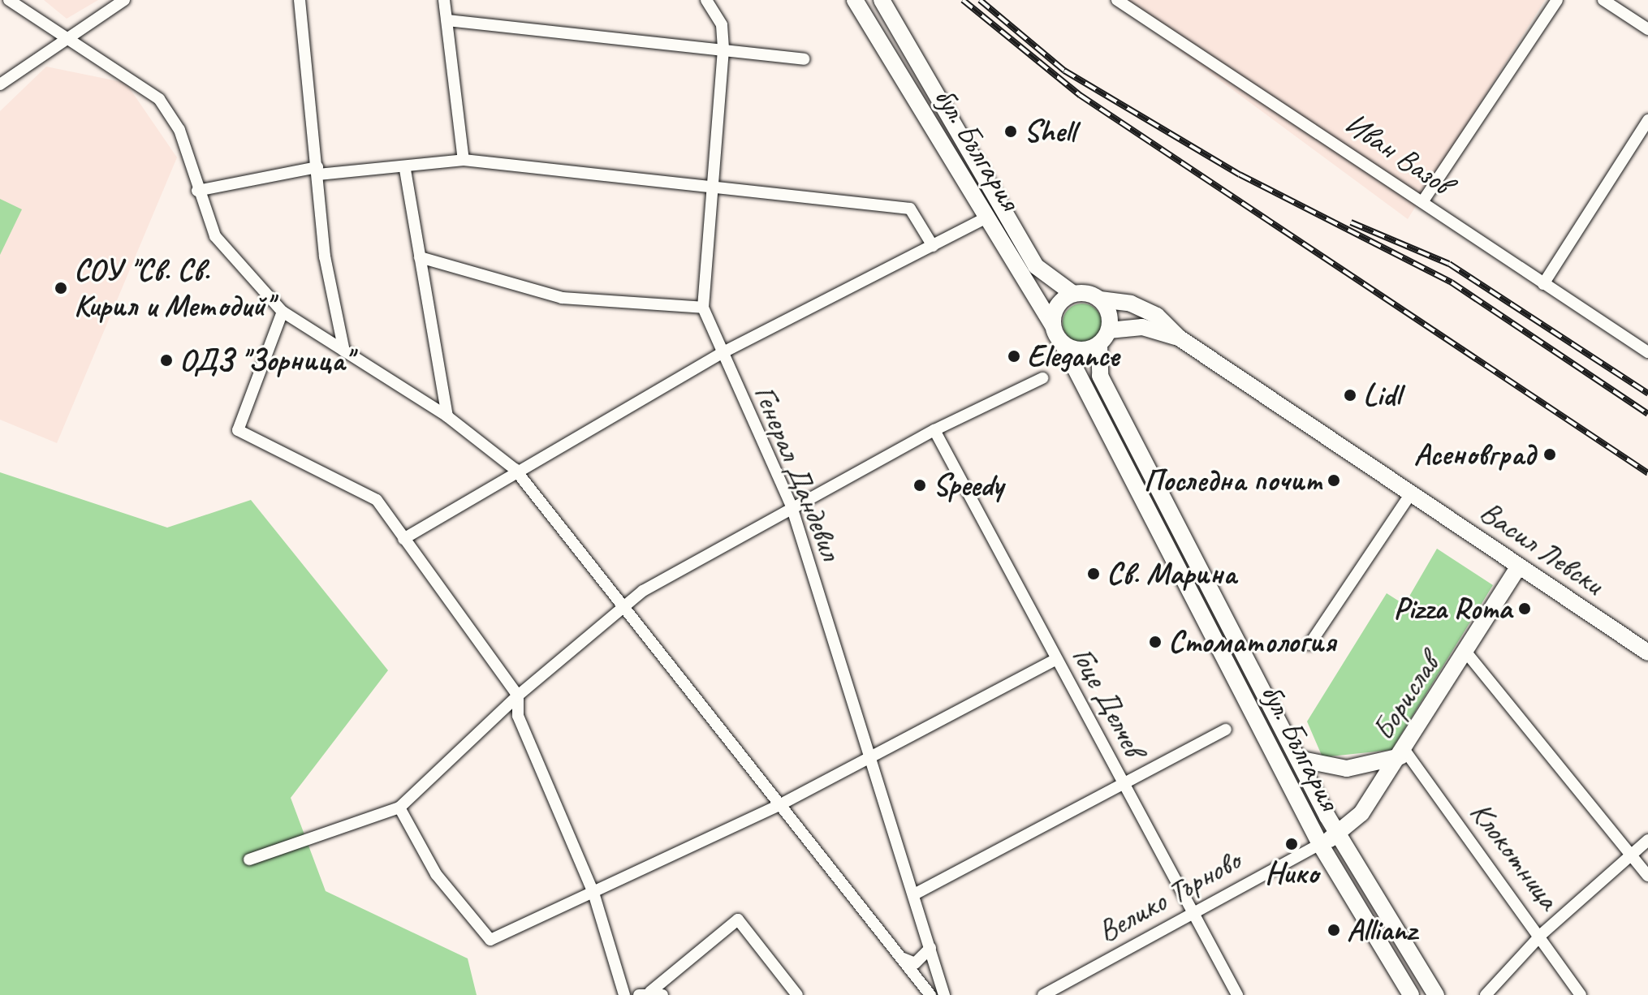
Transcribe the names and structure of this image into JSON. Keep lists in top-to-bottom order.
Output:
{
  "streets": {
    "main road": ["бул. България", "Васил Левски", "Борислав"],
    "street": [
      "Иван Вазов",
      "Генерал Дандевил",
      "Гоце Делчев",
      "Клокотница",
      "Велико Търново"
    ]
  },
  "crossings": [
    ["бул. България", "Васил Левски"],
    ["бул. България", "Борислав"],
    ["бул. България", "Велико Търново"],
    ["Васил Левски", "Борислав"],
    ["Борислав", "Клокотница"],
    ["Борислав", "Велико Търново"],
    ["Гоце Делчев", "Велико Търново"]
  ],
  "places": [
    "Shell",
    "СОУ \"Св. Св. Кирил и Методий\"",
    "Elegance",
    "ОДЗ \"Зорница\"",
    "Lidl",
    "Асеновград",
    "Последна почит",
    "Speedy",
    "Св. Марина",
    "Pizza Roma",
    "Стоматология",
    "Нико",
    "Allianz"
  ]
}
